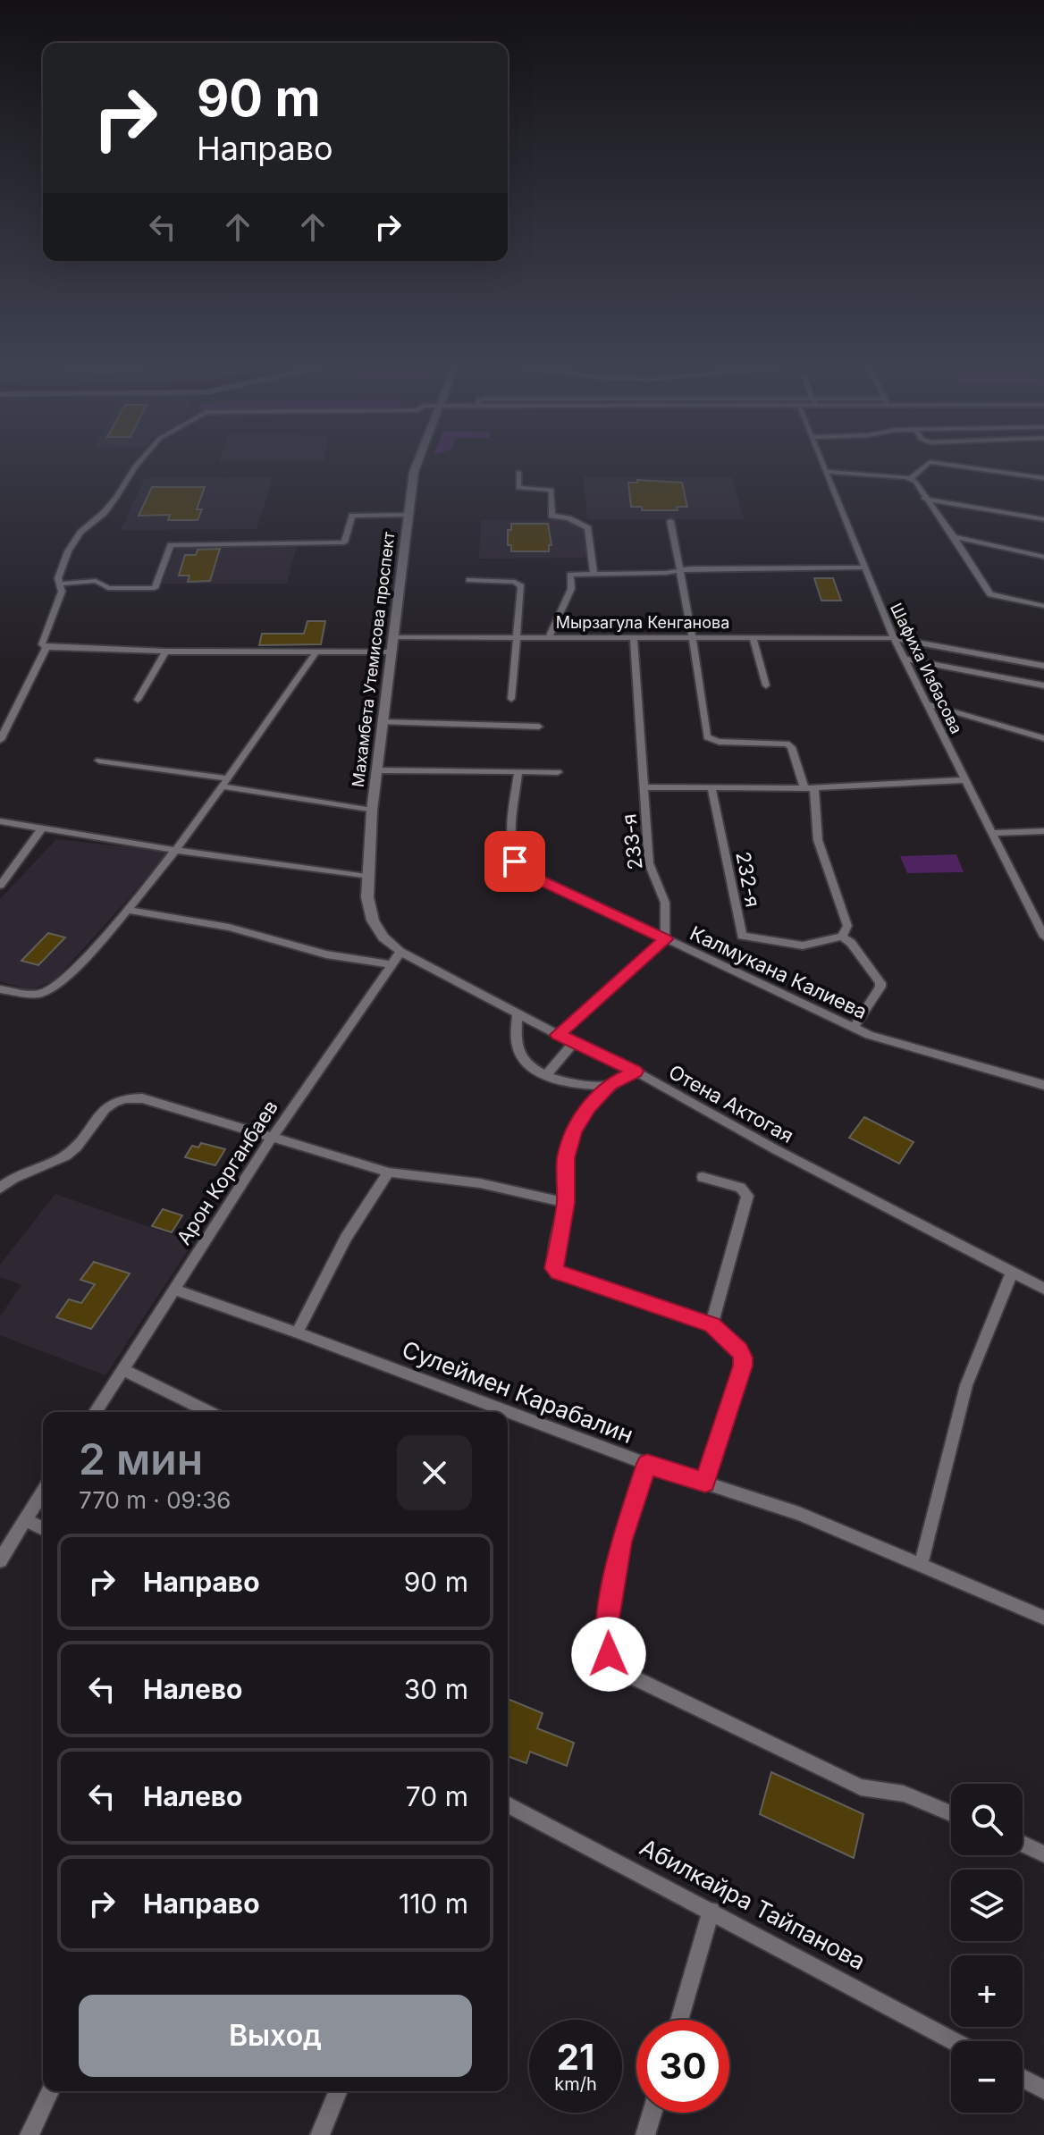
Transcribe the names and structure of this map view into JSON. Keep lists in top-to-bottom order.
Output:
{
  "streets": {
    "street": [
      "Мырзагула Кенганова",
      "Махамбета Утемисова проспект",
      "Шафиха Избасова",
      "233-я",
      "232-я",
      "Калмукана Калиева",
      "Отена Актогая",
      "Арон Корганбаев",
      "Сулеймен Карабалин",
      "Абилкайра Тайпанова"
    ]
  },
  "crossings": [
    ["Мырзагула Кенганова", "Махамбета Утемисова проспект"],
    ["Мырзагула Кенганова", "Шафиха Избасова"],
    ["Мырзагула Кенганова", "233-я"],
    ["Махамбета Утемисова проспект", "Отена Актогая"],
    ["Махамбета Утемисова проспект", "Арон Корганбаев"],
    ["233-я", "Калмукана Калиева"],
    ["Отена Актогая", "Арон Корганбаев"],
    ["Арон Корганбаев", "Сулеймен Карабалин"]
  ],
  "page": {
    "turn": ["90 m", "Направо"],
    "heading": ["2 мин", "770 m · 09:36"],
    "list": [
      {
        "name": "Направо",
        "value": "90 m"
      },
      {
        "name": "Налево",
        "value": "30 m"
      },
      {
        "name": "Налево",
        "value": "70 m"
      },
      {
        "name": "Направо",
        "value": "110 m"
      }
    ],
    "map_buttons": ["+", "−"],
    "buttons": "Выход",
    "speed": "21 km/h",
    "limit": "30"
  }
}
